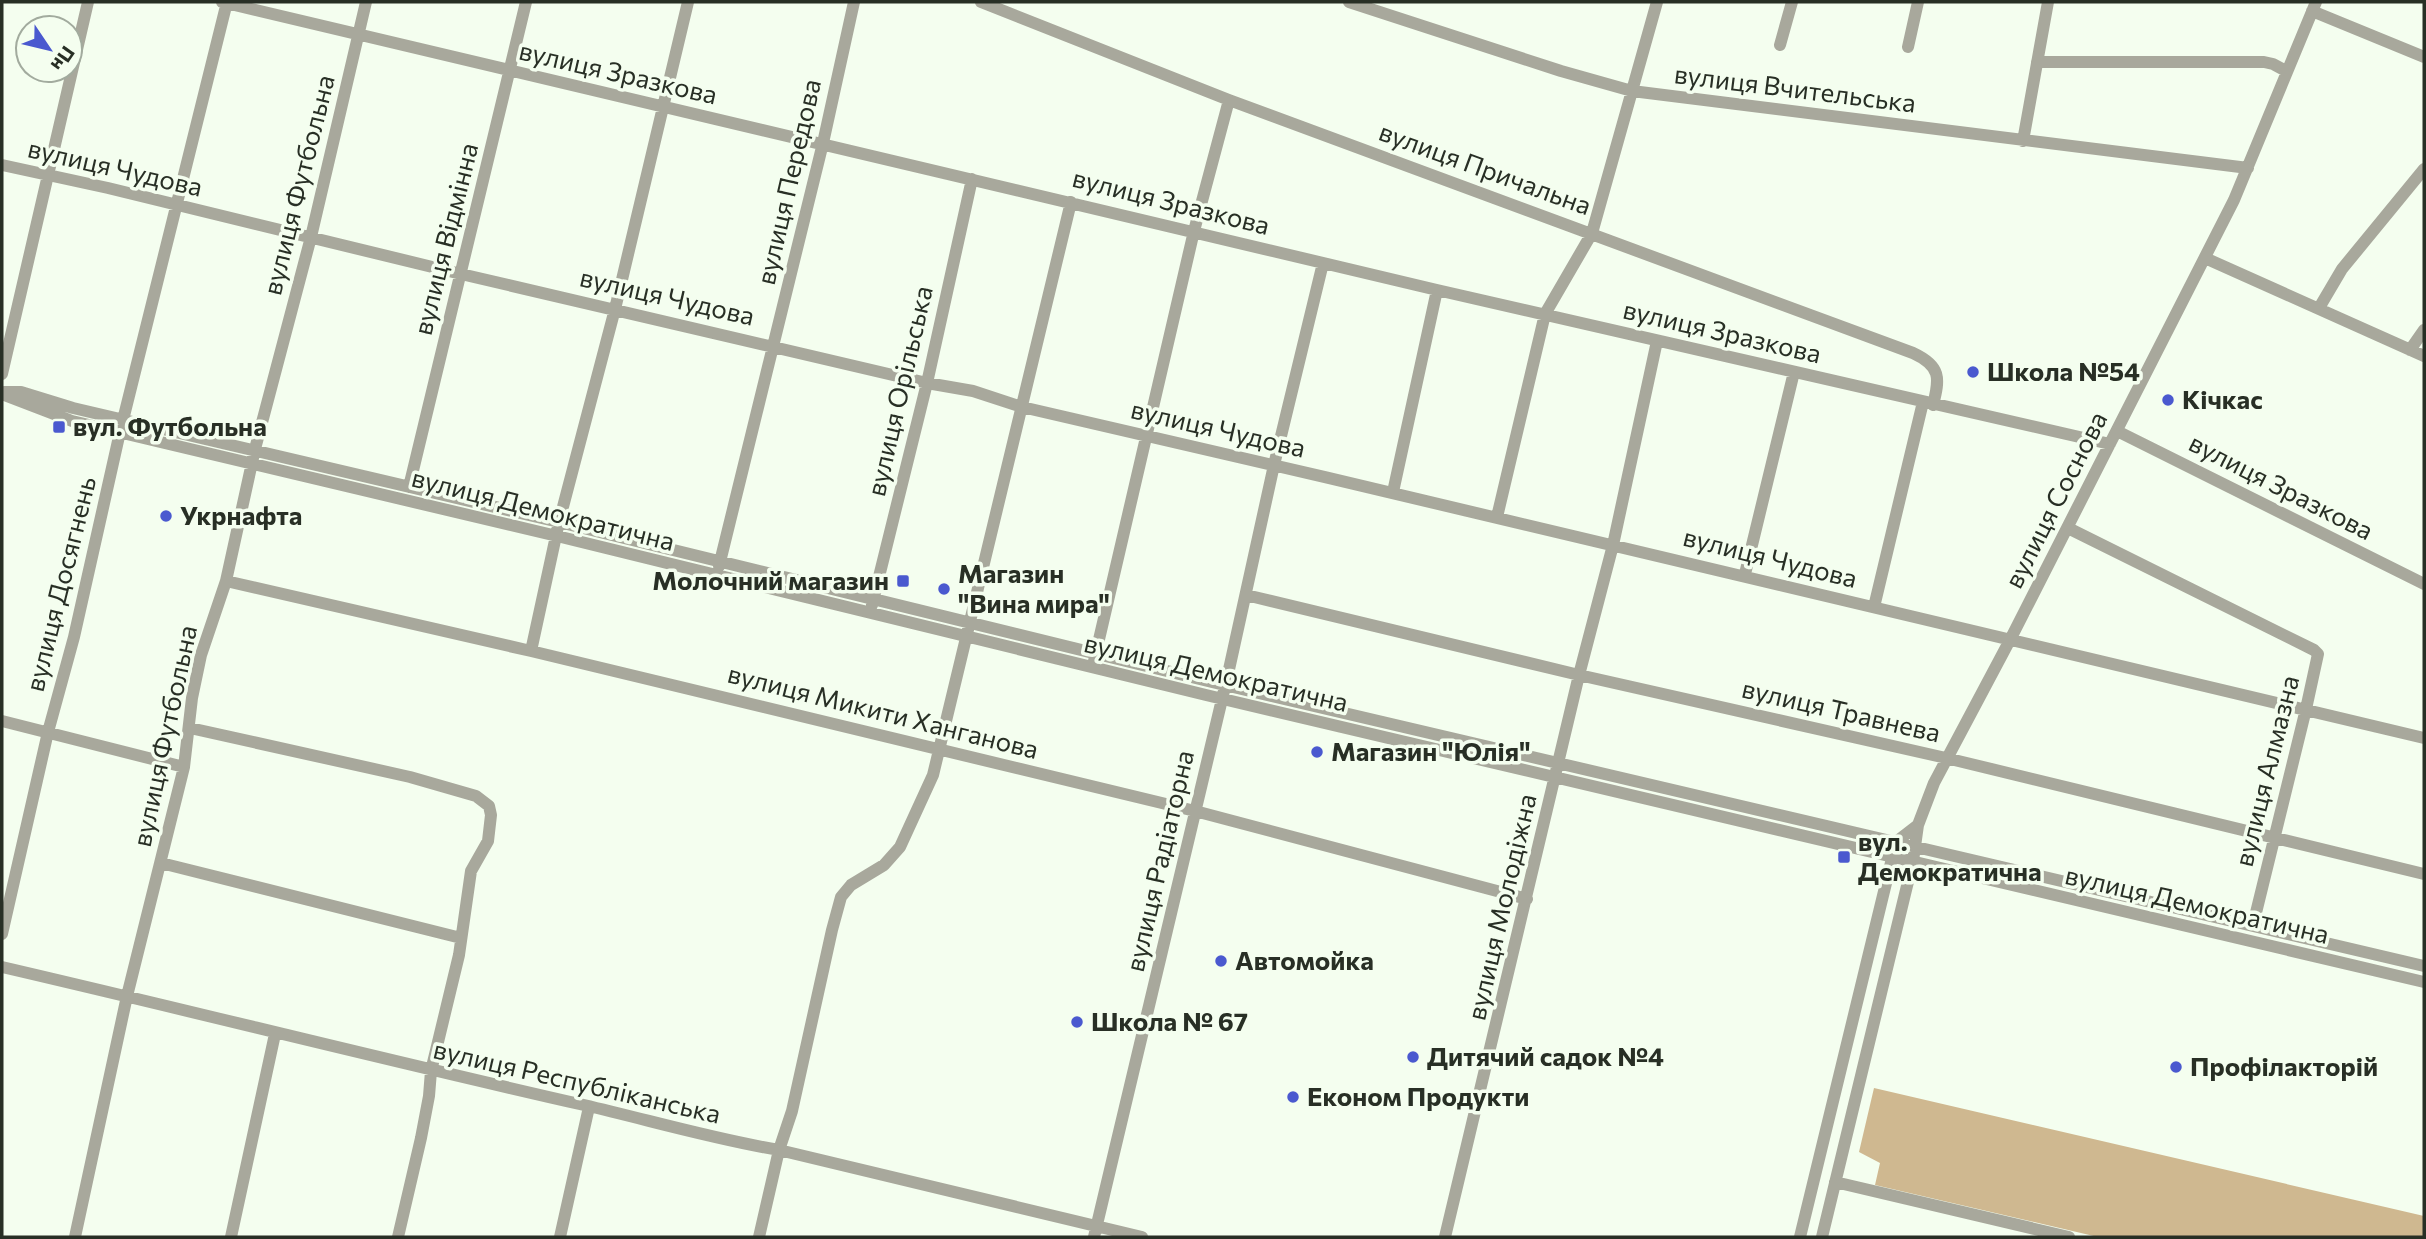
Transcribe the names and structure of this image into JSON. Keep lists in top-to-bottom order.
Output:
{
  "streets": {
    "street": [
      "вулиця Зразкова",
      "вулиця Вчительська",
      "вулиця Чудова",
      "вулиця Причальна",
      "вулиця Передова",
      "вулиця Футбольна",
      "вулиця Відмінна",
      "вулиця Орільська",
      "вулиця Соснова",
      "вулиця Демократична",
      "вулиця Досягнень",
      "вулиця Травнева",
      "вулиця Микити Ханганова",
      "вулиця Алмазна",
      "вулиця Радіаторна",
      "вулиця Молодіжна",
      "вулиця Республіканська"
    ]
  },
  "crossings": [
    ["вулиця Зразкова", "вулиця Причальна"],
    ["вулиця Зразкова", "вулиця Передова"],
    ["вулиця Зразкова", "вулиця Футбольна"],
    ["вулиця Зразкова", "вулиця Відмінна"],
    ["вулиця Зразкова", "вулиця Орільська"],
    ["вулиця Зразкова", "вулиця Соснова"],
    ["вулиця Зразкова", "вулиця Досягнень"],
    ["вулиця Зразкова", "вулиця Молодіжна"],
    ["вулиця Вчительська", "вулиця Соснова"],
    ["вулиця Чудова", "вулиця Причальна"],
    ["вулиця Чудова", "вулиця Передова"],
    ["вулиця Чудова", "вулиця Футбольна"],
    ["вулиця Чудова", "вулиця Відмінна"],
    ["вулиця Чудова", "вулиця Орільська"],
    ["вулиця Чудова", "вулиця Соснова"],
    ["вулиця Чудова", "вулиця Досягнень"],
    ["вулиця Чудова", "вулиця Алмазна"],
    ["вулиця Чудова", "вулиця Молодіжна"],
    ["вулиця Передова", "вулиця Демократична"],
    ["вулиця Футбольна", "вулиця Демократична"],
    ["вулиця Футбольна", "вулиця Микити Ханганова"],
    ["вулиця Футбольна", "вулиця Республіканська"],
    ["вулиця Відмінна", "вулиця Демократична"],
    ["вулиця Орільська", "вулиця Демократична"],
    ["вулиця Соснова", "вулиця Травнева"],
    ["вулиця Соснова", "вулиця Алмазна"],
    ["вулиця Демократична", "вулиця Досягнень"],
    ["вулиця Демократична", "вулиця Алмазна"],
    ["вулиця Демократична", "вулиця Радіаторна"],
    ["вулиця Демократична", "вулиця Молодіжна"],
    ["вулиця Травнева", "вулиця Алмазна"],
    ["вулиця Травнева", "вулиця Молодіжна"],
    ["вулиця Микити Ханганова", "вулиця Радіаторна"],
    ["вулиця Микити Ханганова", "вулиця Молодіжна"],
    ["вулиця Радіаторна", "вулиця Республіканська"]
  ],
  "places": {
    "other": [
      "Школа №54",
      "Кічкас",
      "Укрнафта",
      "Магазин \"Вина мира\"",
      "Магазин \"Юлія\"",
      "Автомойка",
      "Школа № 67",
      "Дитячий садок №4",
      "Профілакторій",
      "Економ Продукти"
    ],
    "transit": ["вул. Футбольна", "Молочний магазин", "вул. Демократична"]
  },
  "north": "bottom right"
}
